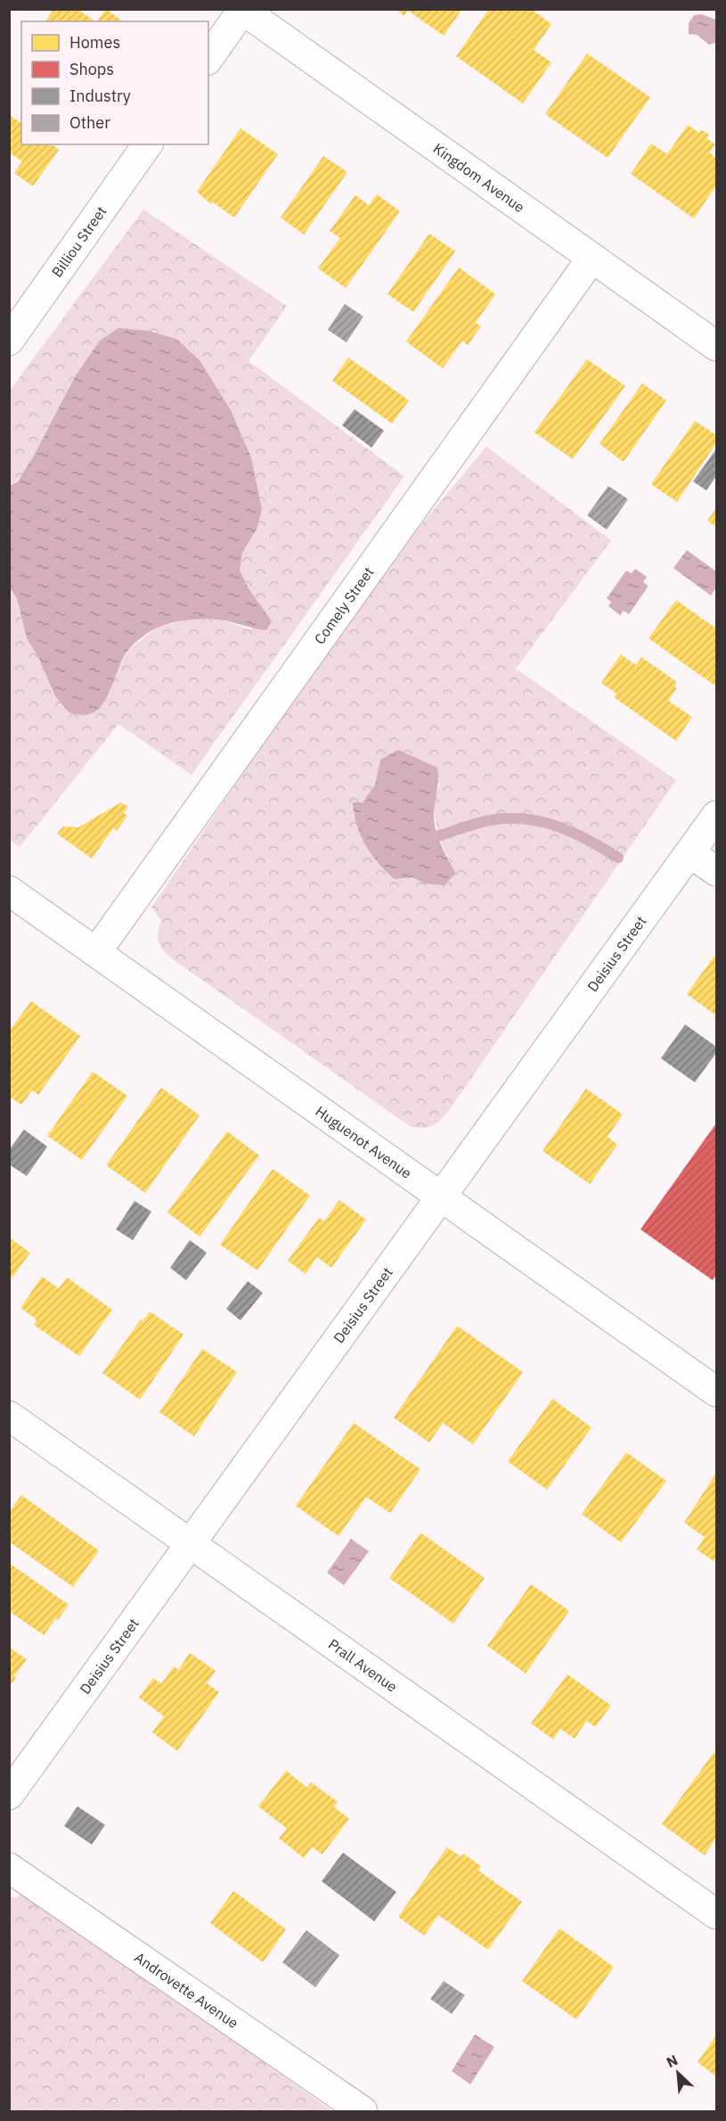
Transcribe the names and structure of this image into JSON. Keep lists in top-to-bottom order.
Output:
{
  "streets": {
    "street": [
      "Kingdom Avenue",
      "Billiou Street",
      "Comely Street",
      "Deisius Street",
      "Huguenot Avenue",
      "Prall Avenue",
      "Androvette Avenue"
    ]
  },
  "crossings": [
    ["Kingdom Avenue", "Comely Street"],
    ["Comely Street", "Huguenot Avenue"],
    ["Deisius Street", "Huguenot Avenue"],
    ["Deisius Street", "Prall Avenue"]
  ],
  "legend": [
    "Homes",
    "Shops",
    "Industry",
    "Other"
  ],
  "north": "top left"
}
